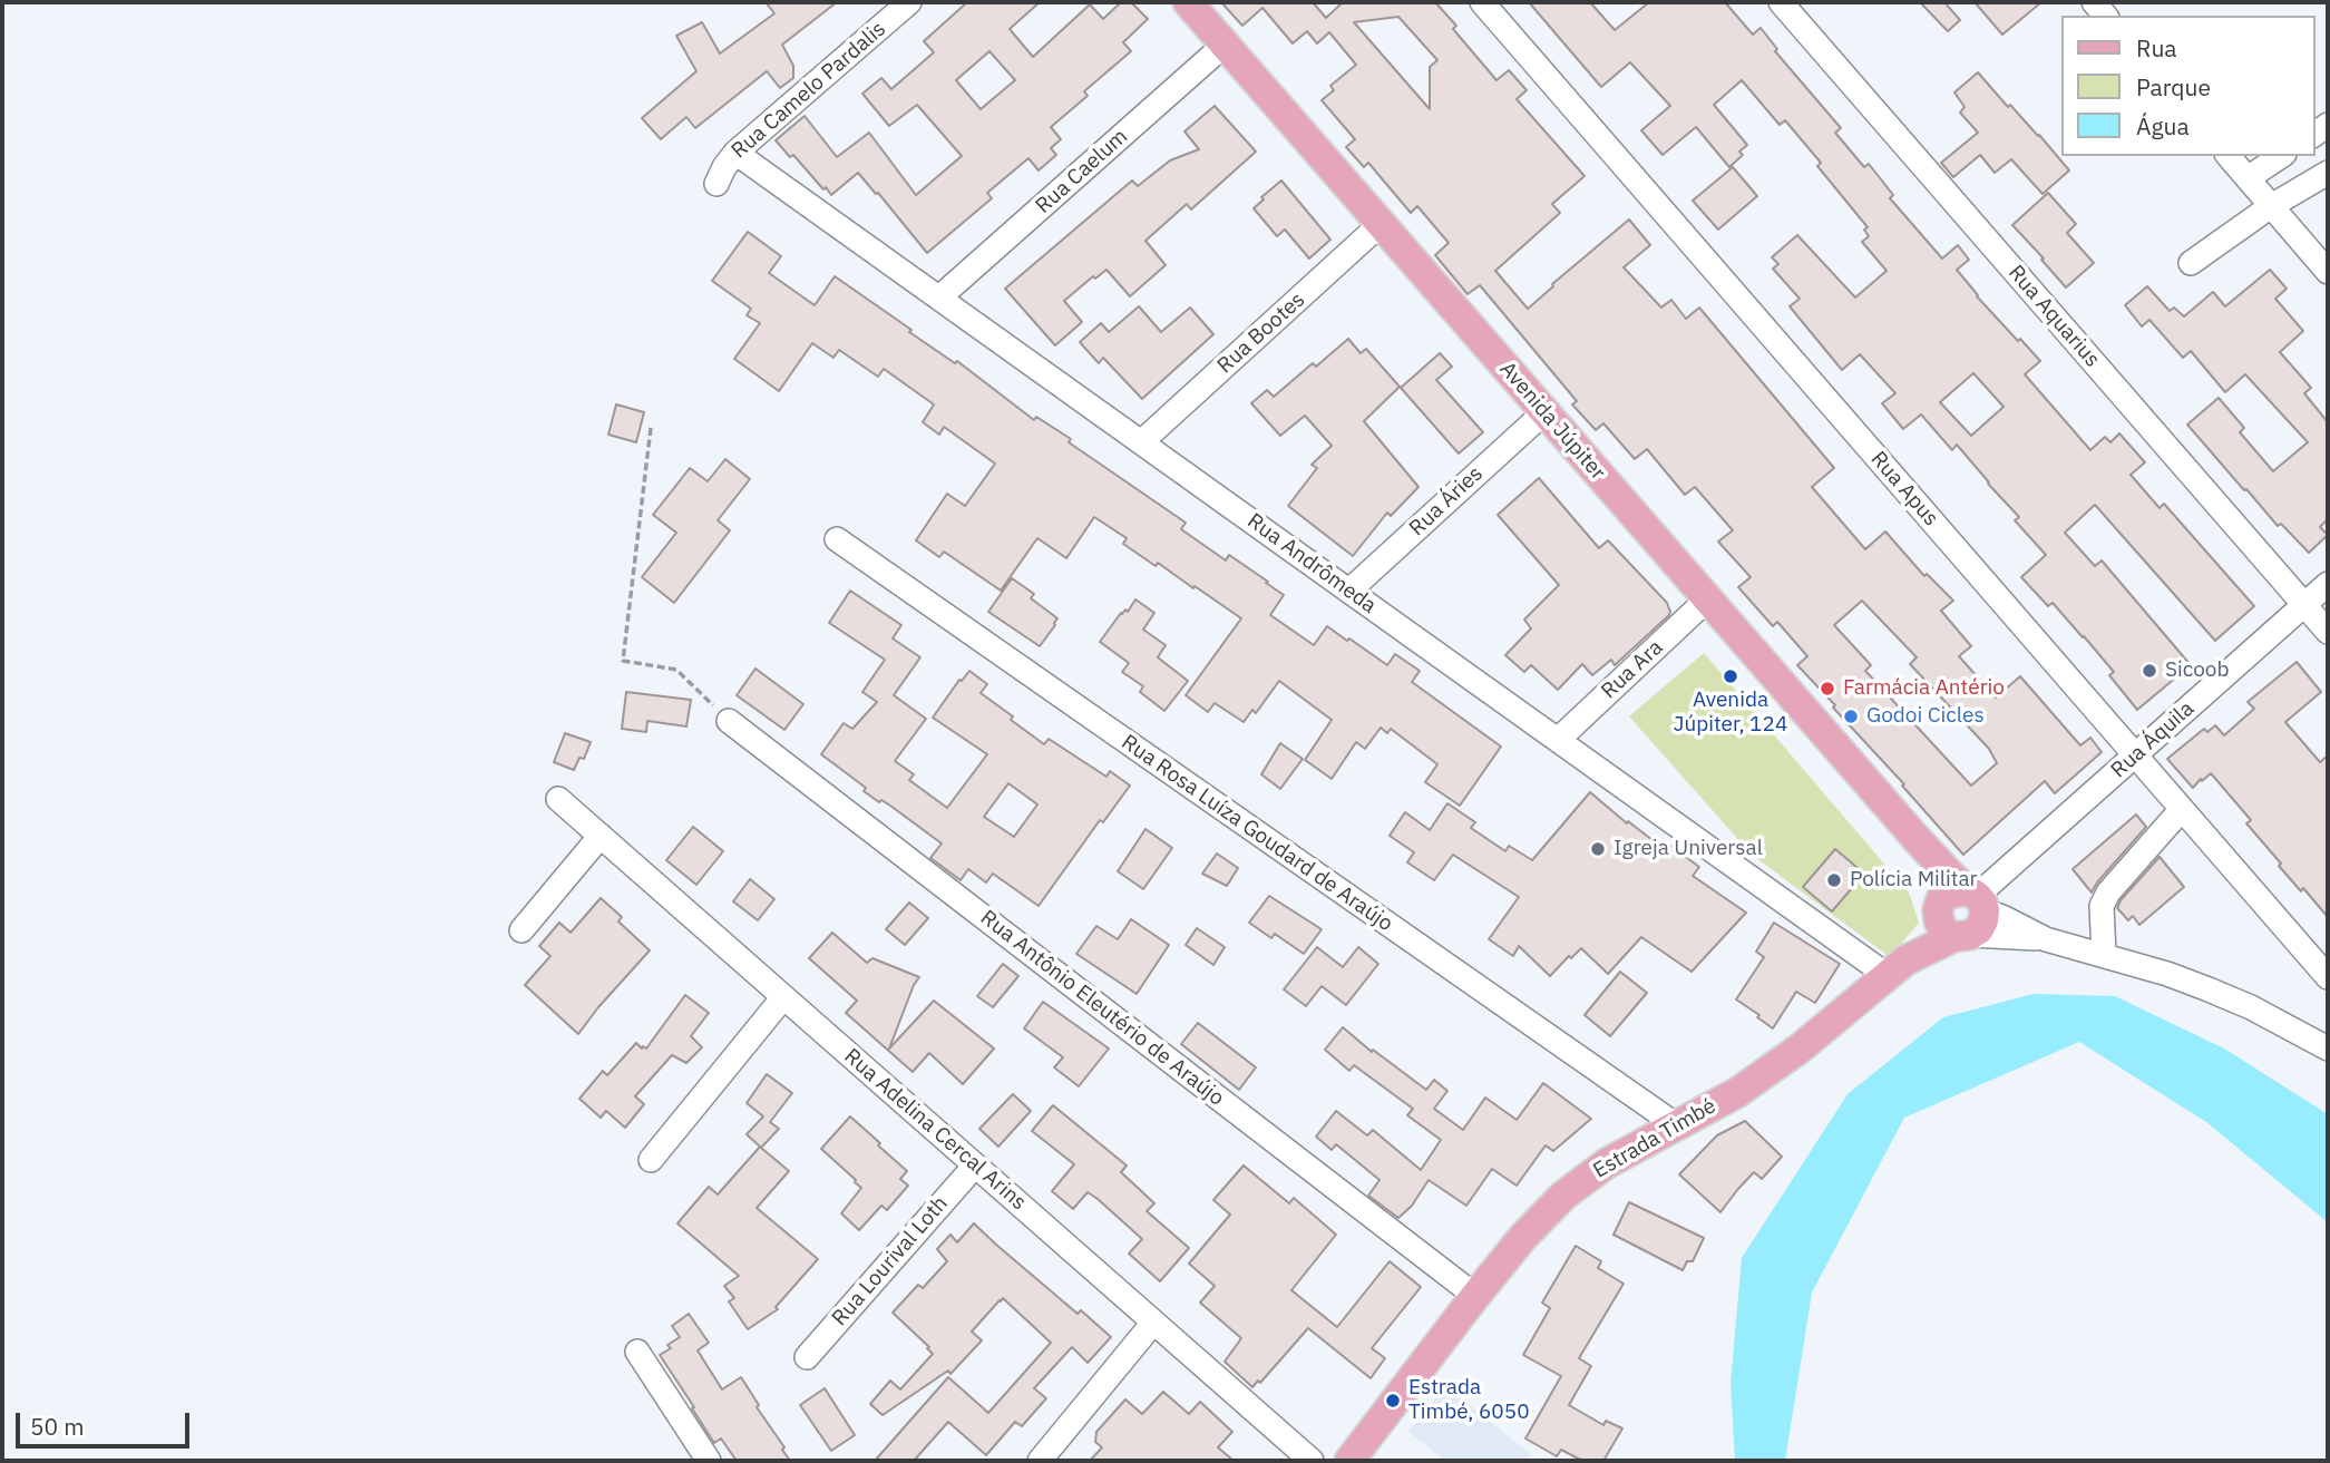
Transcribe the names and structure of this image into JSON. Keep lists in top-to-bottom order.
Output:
{
  "streets": {
    "main road": ["Avenida Júpiter", "Estrada Timbé"],
    "street": [
      "Rua Camelo Pardalis",
      "Rua Caelum",
      "Rua Aquarius",
      "Rua Bootes",
      "Rua Apus",
      "Rua Áries",
      "Rua Andrômeda",
      "Rua Ara",
      "Rua Áquila",
      "Rua Rosa Luíza Goudard de Araújo",
      "Rua Antônio Eleutério de Araújo",
      "Rua Adelina Cercal Arins",
      "Rua Lourival Loth"
    ]
  },
  "crossings": [
    ["Rua Camelo Pardalis", "Rua Andrômeda"],
    ["Rua Caelum", "Avenida Júpiter"],
    ["Rua Caelum", "Rua Andrômeda"],
    ["Rua Aquarius", "Rua Áquila"],
    ["Rua Bootes", "Avenida Júpiter"],
    ["Rua Bootes", "Rua Andrômeda"],
    ["Avenida Júpiter", "Rua Áries"],
    ["Avenida Júpiter", "Rua Ara"],
    ["Avenida Júpiter", "Rua Áquila"],
    ["Avenida Júpiter", "Estrada Timbé"],
    ["Rua Apus", "Rua Áquila"],
    ["Rua Áries", "Rua Andrômeda"],
    ["Rua Andrômeda", "Rua Ara"],
    ["Rua Andrômeda", "Estrada Timbé"],
    ["Rua Áquila", "Estrada Timbé"],
    ["Rua Rosa Luíza Goudard de Araújo", "Estrada Timbé"],
    ["Rua Antônio Eleutério de Araújo", "Estrada Timbé"],
    ["Rua Adelina Cercal Arins", "Rua Lourival Loth"]
  ],
  "places": [
    "Sicoob",
    "Avenida Júpiter, 124",
    "Farmácia Antério",
    "Godoi Cicles",
    "Igreja Universal",
    "Polícia Militar",
    "Estrada Timbé, 6050"
  ],
  "legend": ["Rua", "Parque", "Água"],
  "scale_bar": "50 m"
}
